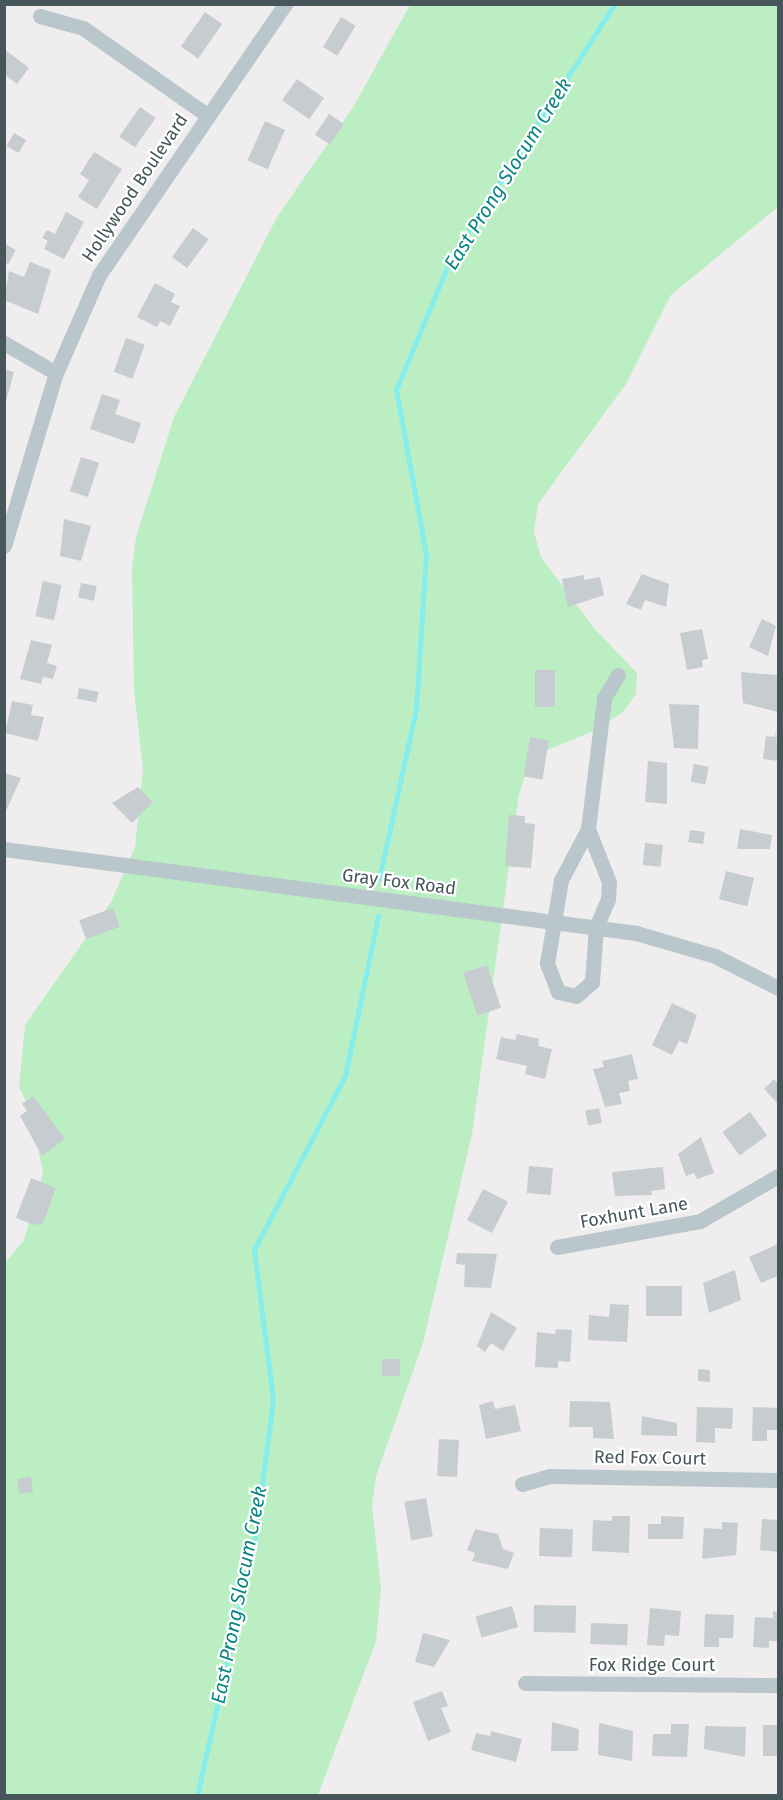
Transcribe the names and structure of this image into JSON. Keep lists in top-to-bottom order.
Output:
{
  "streets": {
    "street": [
      "Hollywood Boulevard",
      "Gray Fox Road",
      "Foxhunt Lane",
      "Red Fox Court",
      "Fox Ridge Court"
    ]
  },
  "water": ["East Prong Slocum Creek"]
}
